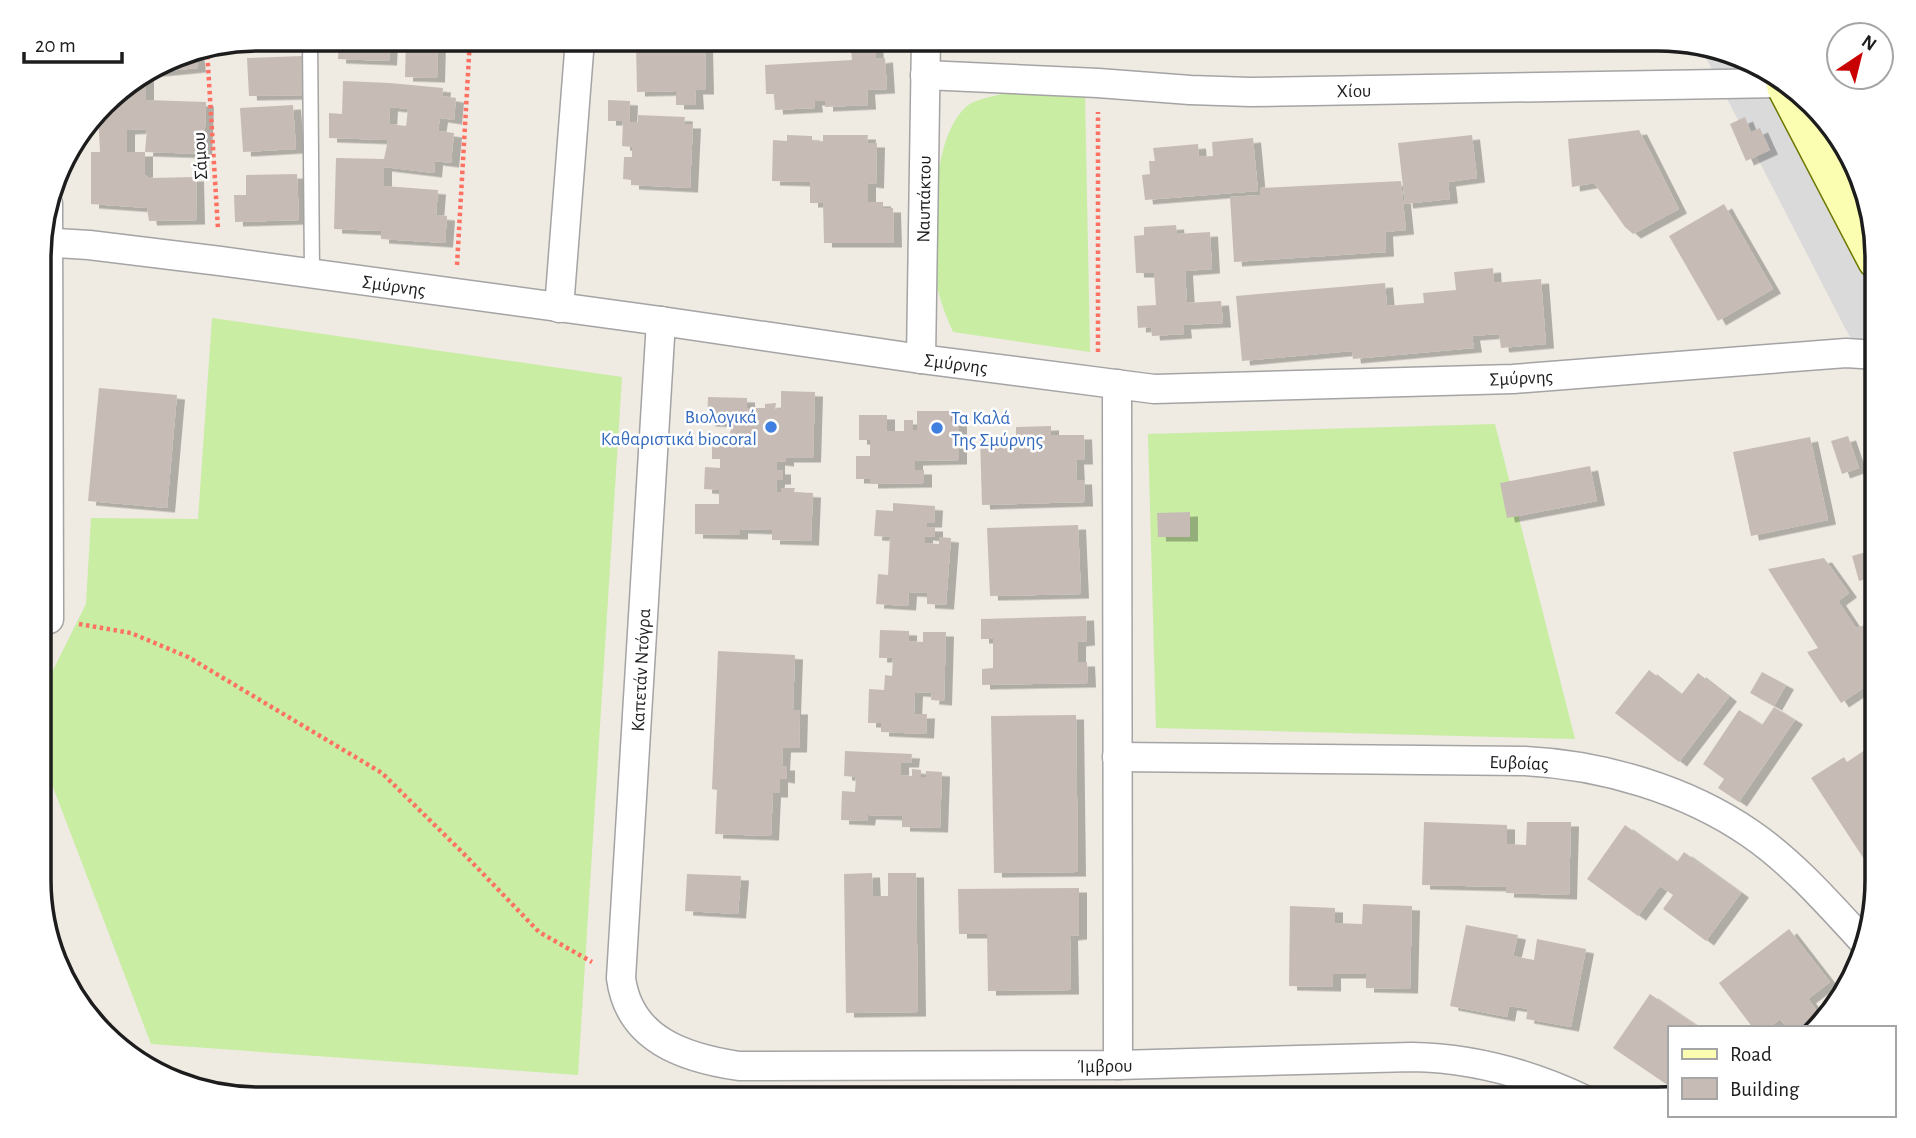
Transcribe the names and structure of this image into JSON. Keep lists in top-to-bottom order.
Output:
{
  "streets": {
    "street": [
      "Χίου",
      "Ναυπάκτου",
      "Σμύρνης",
      "Καπετάν Ντόγρα",
      "Ευβοίας",
      "Ίμβρου"
    ],
    "path": ["Σάμου"]
  },
  "crossings": [
    ["Χίου", "Ναυπάκτου"],
    ["Σάμου", "Σμύρνης"],
    ["Ναυπάκτου", "Σμύρνης"],
    ["Σμύρνης", "Καπετάν Ντόγρα"],
    ["Καπετάν Ντόγρα", "Ίμβρου"]
  ],
  "places": ["Βιολογικά Καθαριστικά biocoral", "Τα Καλά Της Σμύρνης"],
  "legend": ["Road", "Building"],
  "scale_bar": "20 m",
  "north": "top right"
}
